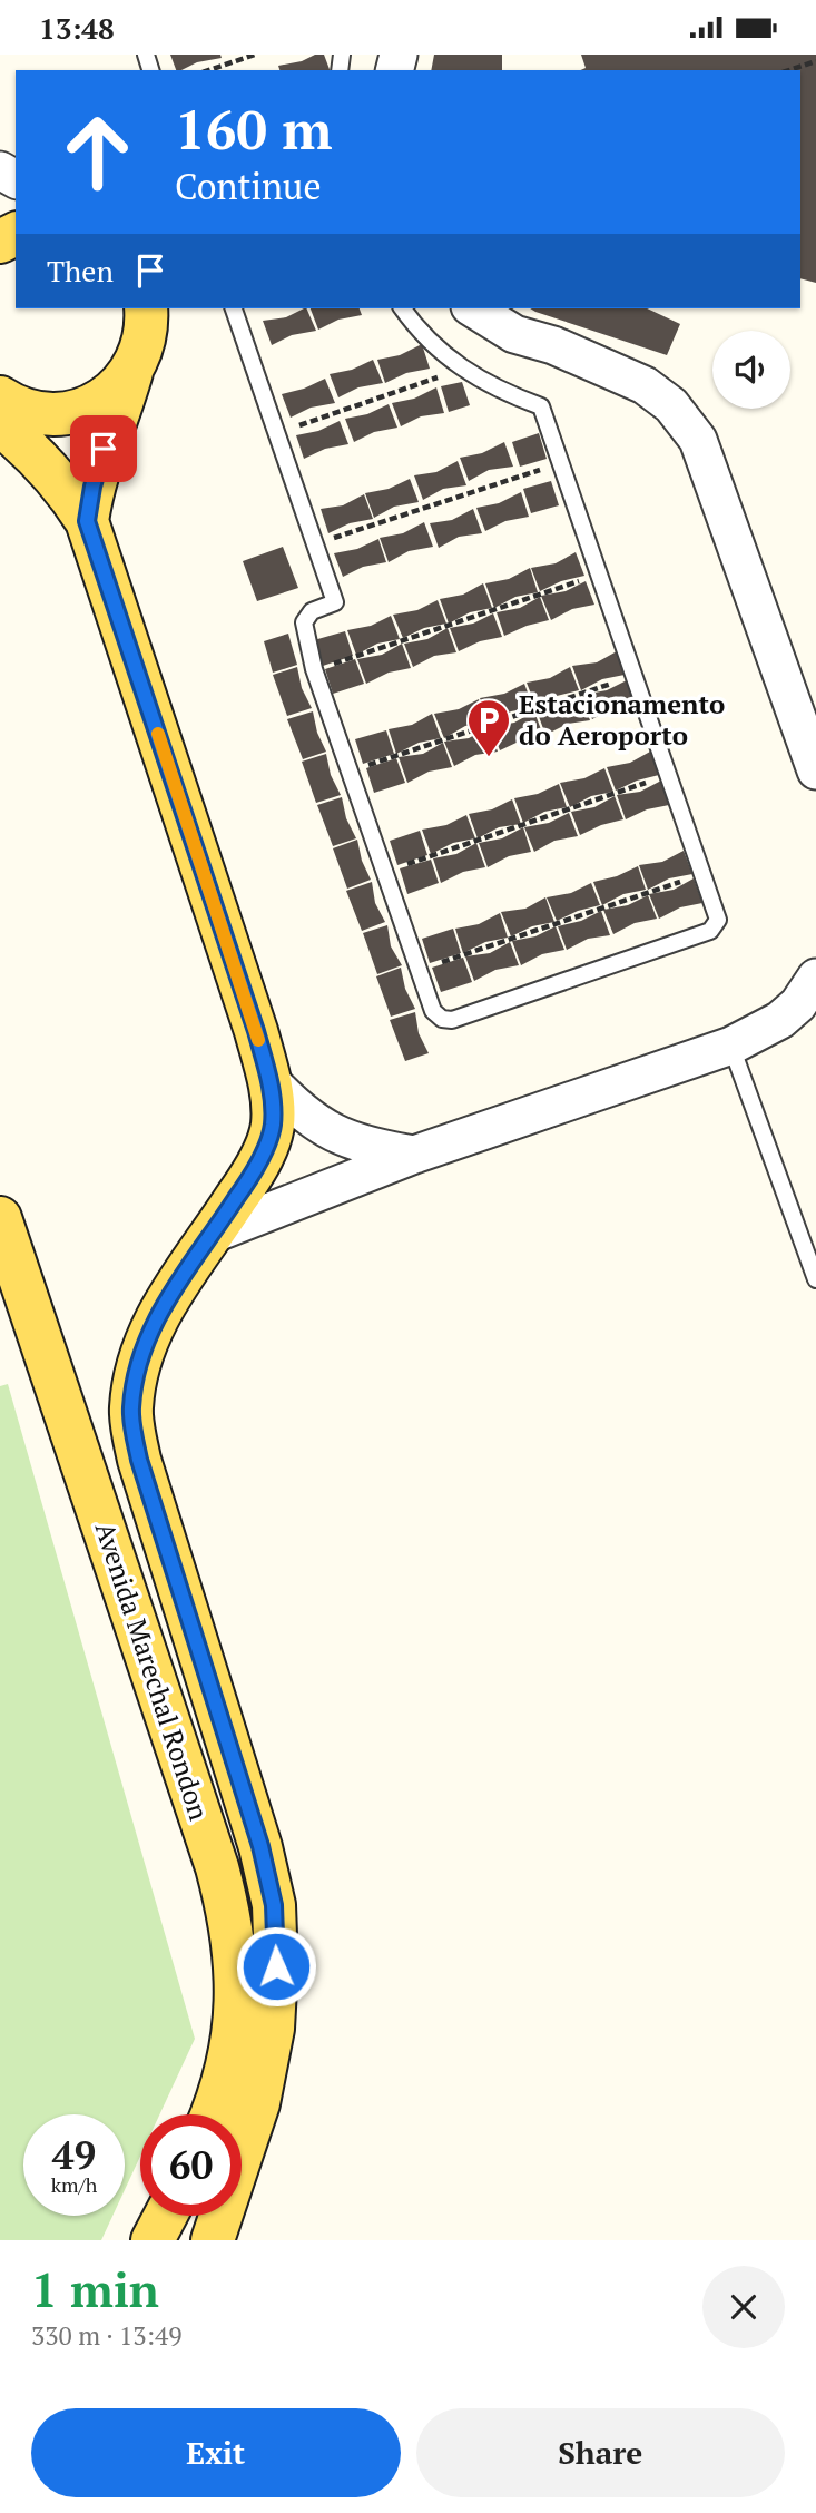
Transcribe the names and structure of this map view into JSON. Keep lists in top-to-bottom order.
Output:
{
  "streets": {
    "main road": ["Avenida Marechal Rondon"]
  },
  "places": {
    "parking": ["Estacionamento do Aeroporto"]
  },
  "page": {
    "status": "13:48",
    "turn": ["160 m", "Continue"],
    "then": "Then",
    "speed": "49 km/h",
    "limit": "60",
    "heading": ["1 min", "330 m · 13:49"],
    "buttons": ["Exit", "Share"]
  }
}
